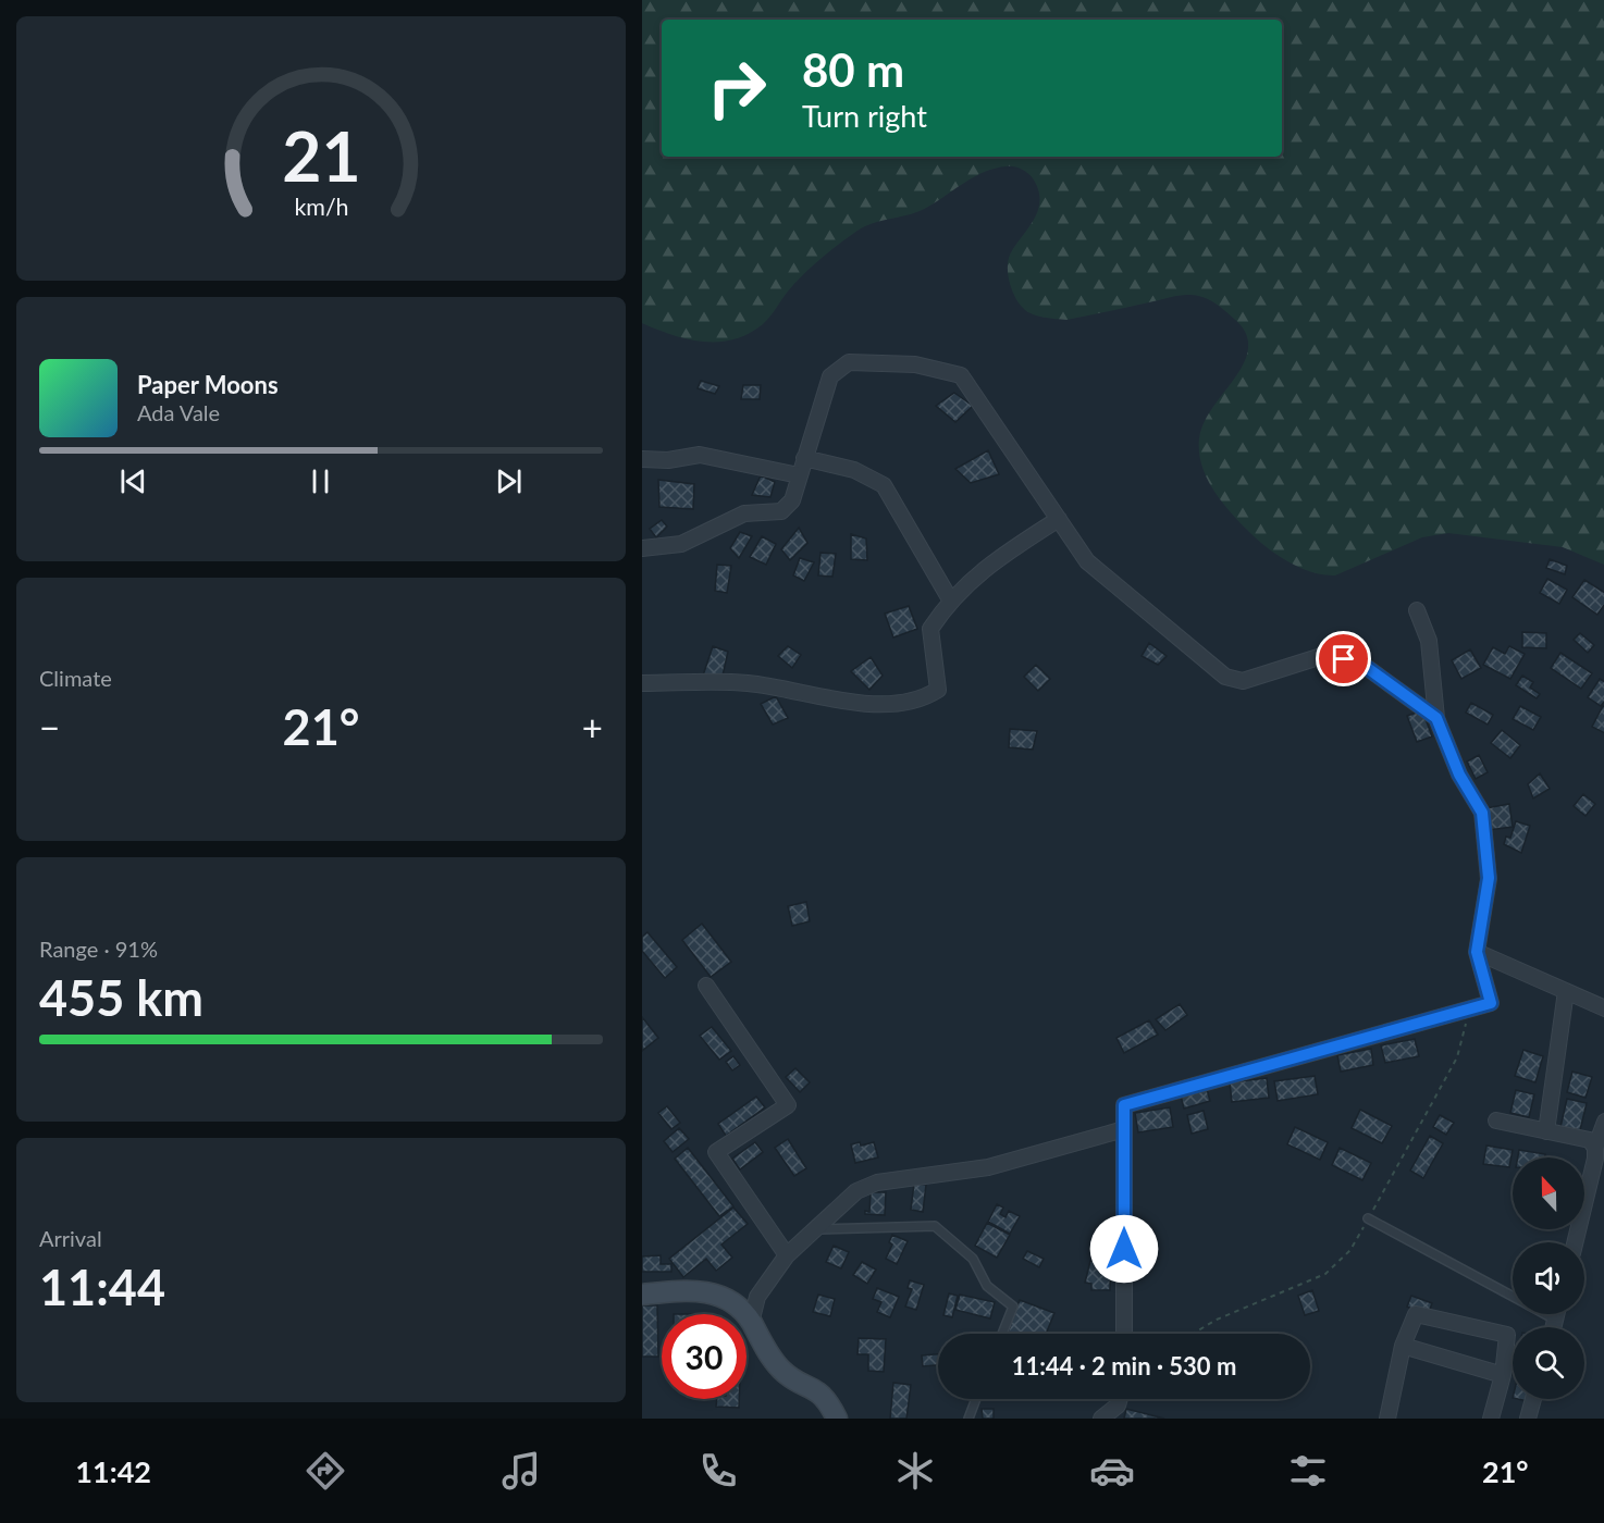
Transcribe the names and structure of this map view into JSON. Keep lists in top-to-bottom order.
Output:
{
  "north": "top",
  "page": {
    "turn": ["80 m", "Turn right"],
    "song": ["Paper Moons", "Ada Vale"],
    "tile": [
      "Climate",
      ["Range · 91%", "455 km"],
      ["Arrival", "11:44"]
    ],
    "heat": ["−", "21°", "+"],
    "limit": "30",
    "trip": "11:44 · 2 min · 530 m",
    "tabs": ["11:42", "21°"],
    "gauge": ["21", "km/h"]
  }
}
